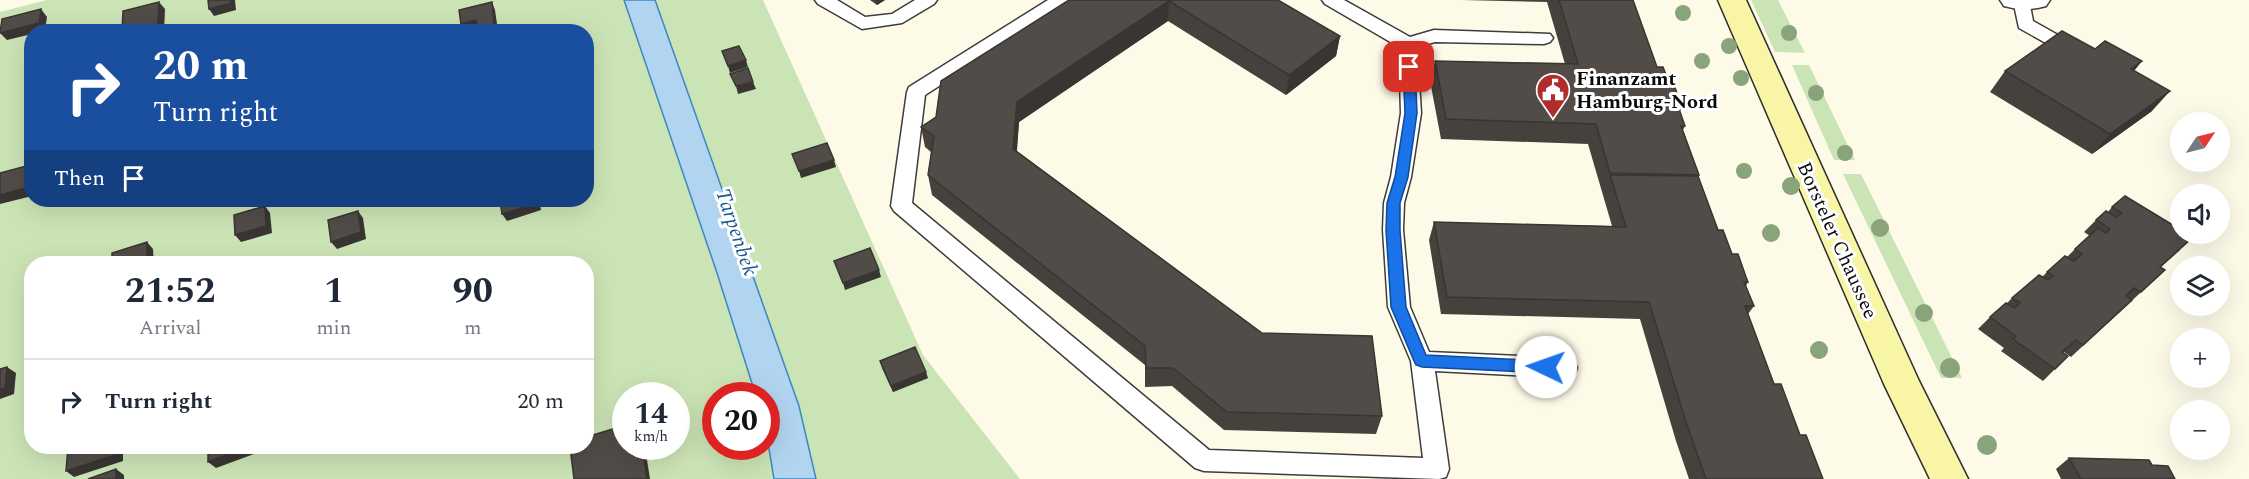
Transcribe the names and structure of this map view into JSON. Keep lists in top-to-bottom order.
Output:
{
  "streets": {
    "main road": ["Borsteler Chaussee"]
  },
  "water": ["Tarpenbek"],
  "places": {
    "public building": ["Finanzamt Hamburg-Nord"]
  },
  "north": "top right",
  "page": {
    "turn": ["20 m", "Turn right"],
    "map_buttons": ["+", "−"],
    "then": "Then",
    "eta": [
      "21:52",
      "Arrival",
      "1",
      "min",
      "90",
      "m"
    ],
    "list": [
      {
        "name": "Turn right",
        "value": "20 m"
      }
    ],
    "speed": "14 km/h",
    "limit": "20"
  }
}
